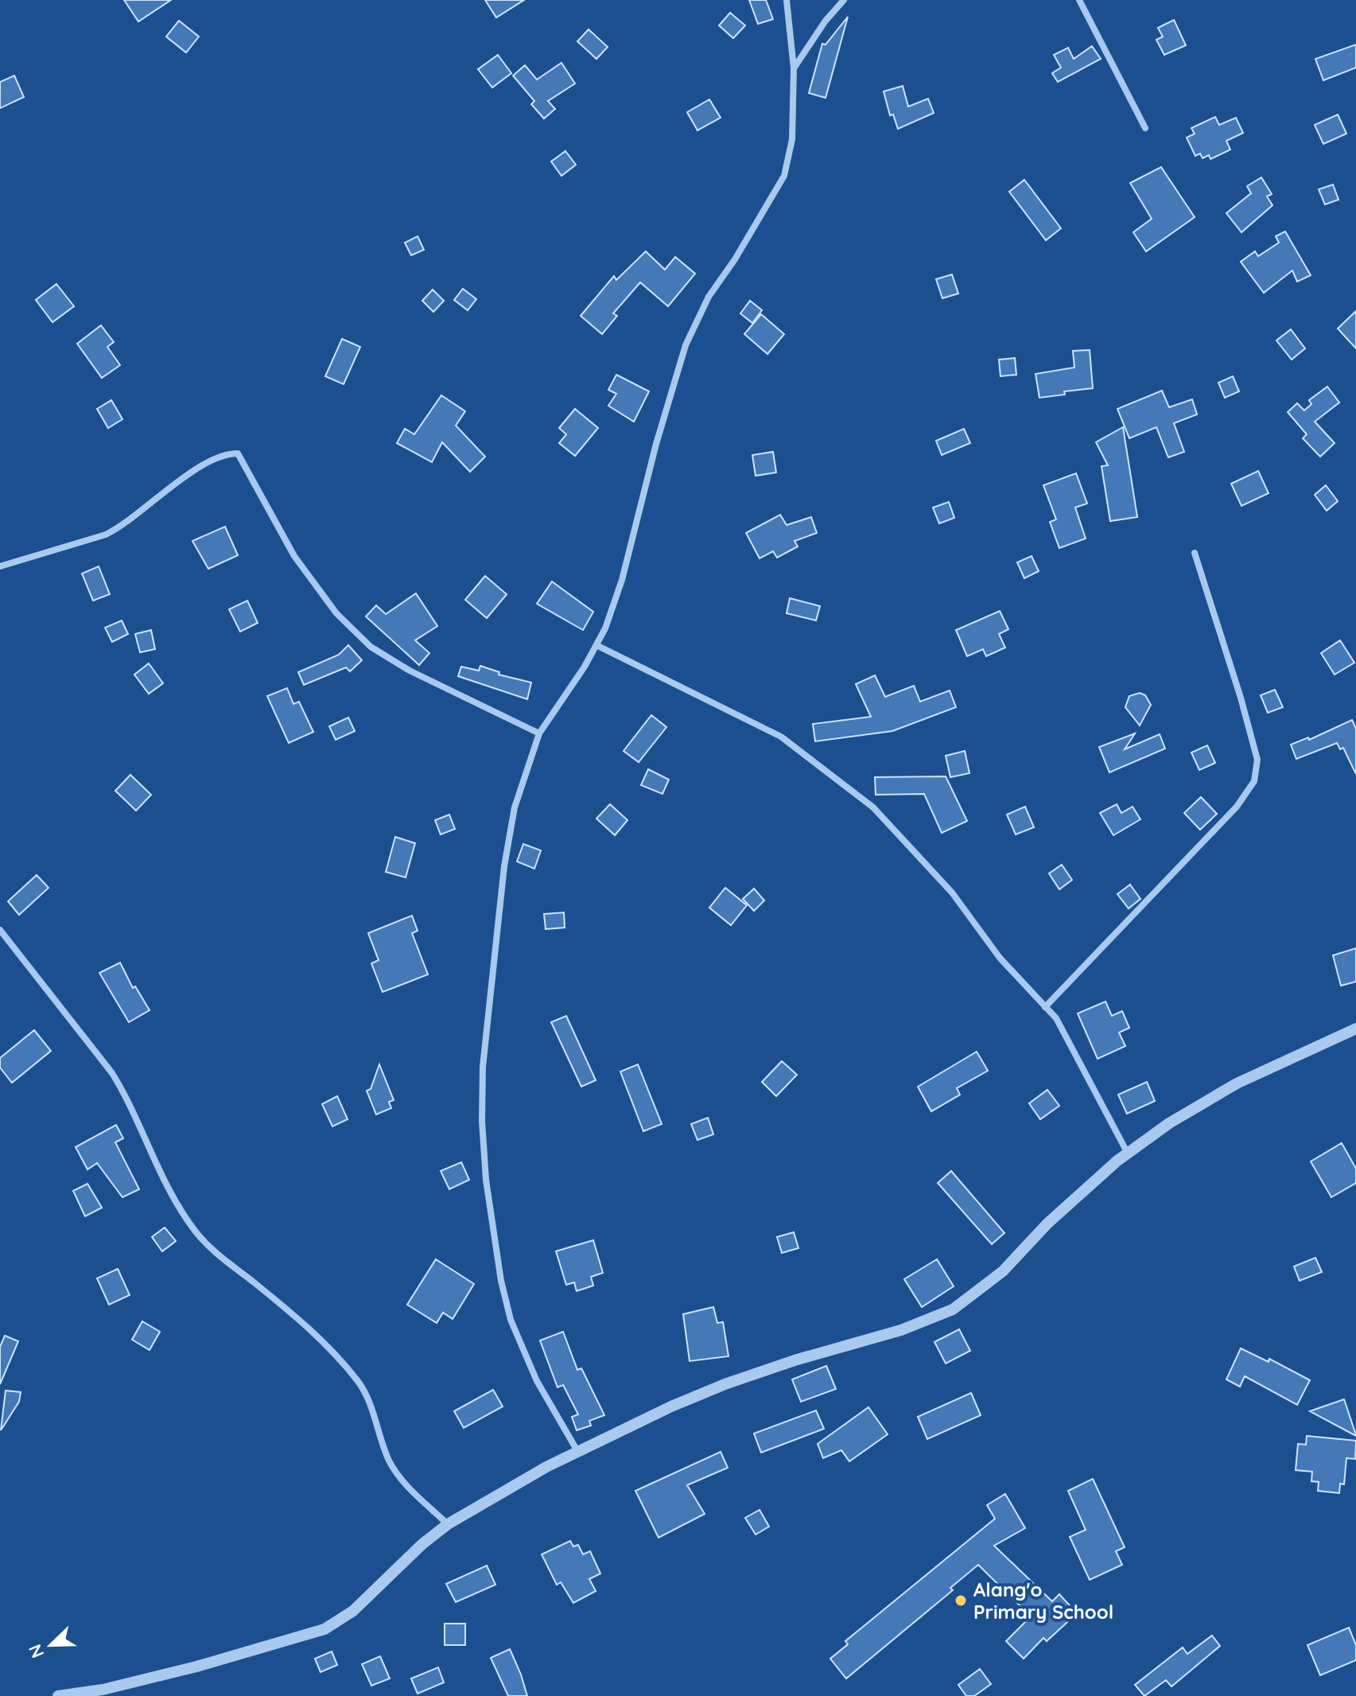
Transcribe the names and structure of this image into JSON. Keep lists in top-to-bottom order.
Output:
{
  "places": ["Alang'o Primary School"],
  "north": "bottom left"
}
